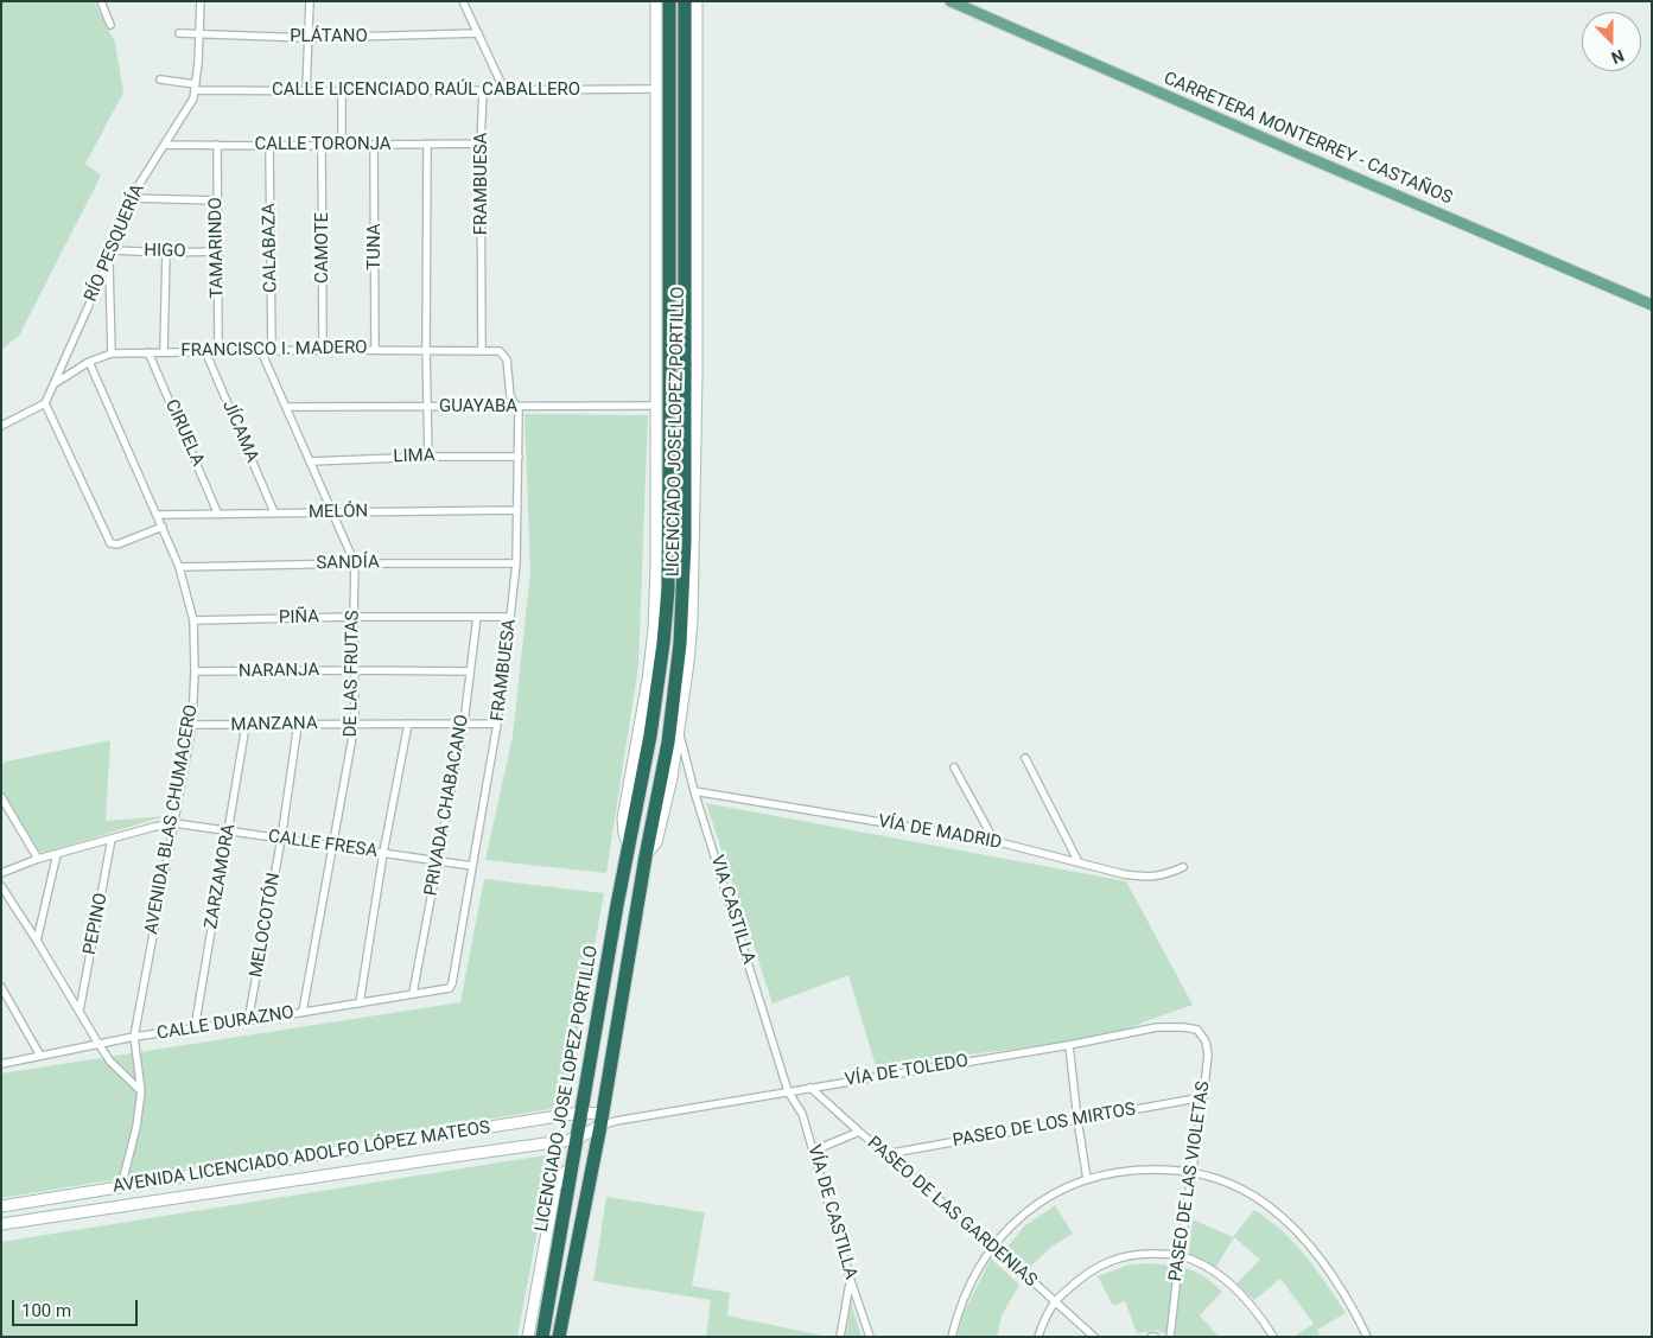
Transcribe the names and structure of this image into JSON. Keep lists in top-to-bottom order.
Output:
{
  "streets": {
    "highway": ["LICENCIADO JOSE LOPEZ PORTILLO"],
    "main road": ["CARRETERA MONTERREY - CASTAÑOS"],
    "street": [
      "PLÁTANO",
      "CALLE LICENCIADO RAÚL CABALLERO",
      "CALLE TORONJA",
      "FRAMBUESA",
      "RÍO PESQUERÍA",
      "TUNA",
      "TAMARINDO",
      "CALABAZA",
      "CAMOTE",
      "HIGO",
      "FRANCISCO I. MADERO",
      "GUAYABA",
      "JÍCAMA",
      "CIRUELA",
      "LIMA",
      "MELÓN",
      "SANDÍA",
      "PIÑA",
      "NARANJA",
      "DE LAS FRUTAS",
      "MANZANA",
      "PRIVADA CHABACANO",
      "AVENIDA BLAS CHUMACERO",
      "VÍA DE MADRID",
      "CALLE FRESA",
      "ZARZAMORA",
      "VIA CASTILLA",
      "PEPINO",
      "MELOCOTÓN",
      "CALLE DURAZNO",
      "VÍA DE TOLEDO",
      "PASEO DE LOS MIRTOS",
      "AVENIDA LICENCIADO ADOLFO LÓPEZ MATEOS",
      "PASEO DE LAS VIOLETAS",
      "VÍA DE CASTILLA",
      "PASEO DE LAS GARDENIAS"
    ]
  },
  "crossings": [
    ["CALLE LICENCIADO RAÚL CABALLERO", "FRAMBUESA"],
    ["CALLE LICENCIADO RAÚL CABALLERO", "RÍO PESQUERÍA"],
    ["CALLE LICENCIADO RAÚL CABALLERO", "LICENCIADO JOSE LOPEZ PORTILLO"],
    ["CALLE TORONJA", "FRAMBUESA"],
    ["CALLE TORONJA", "RÍO PESQUERÍA"],
    ["CALLE TORONJA", "TUNA"],
    ["CALLE TORONJA", "TAMARINDO"],
    ["CALLE TORONJA", "CALABAZA"],
    ["CALLE TORONJA", "CAMOTE"],
    ["FRAMBUESA", "FRANCISCO I. MADERO"],
    ["FRAMBUESA", "GUAYABA"],
    ["FRAMBUESA", "LIMA"],
    ["FRAMBUESA", "MELÓN"],
    ["FRAMBUESA", "SANDÍA"],
    ["FRAMBUESA", "PIÑA"],
    ["FRAMBUESA", "MANZANA"],
    ["FRAMBUESA", "CALLE FRESA"],
    ["FRAMBUESA", "CALLE DURAZNO"],
    ["RÍO PESQUERÍA", "HIGO"],
    ["RÍO PESQUERÍA", "FRANCISCO I. MADERO"],
    ["TUNA", "FRANCISCO I. MADERO"],
    ["TAMARINDO", "HIGO"],
    ["TAMARINDO", "FRANCISCO I. MADERO"],
    ["CALABAZA", "FRANCISCO I. MADERO"],
    ["CAMOTE", "FRANCISCO I. MADERO"],
    ["FRANCISCO I. MADERO", "JÍCAMA"],
    ["FRANCISCO I. MADERO", "CIRUELA"],
    ["FRANCISCO I. MADERO", "DE LAS FRUTAS"],
    ["FRANCISCO I. MADERO", "AVENIDA BLAS CHUMACERO"],
    ["GUAYABA", "LICENCIADO JOSE LOPEZ PORTILLO"],
    ["GUAYABA", "DE LAS FRUTAS"],
    ["JÍCAMA", "MELÓN"],
    ["LICENCIADO JOSE LOPEZ PORTILLO", "VIA CASTILLA"],
    ["LICENCIADO JOSE LOPEZ PORTILLO", "VÍA DE TOLEDO"],
    ["LICENCIADO JOSE LOPEZ PORTILLO", "AVENIDA LICENCIADO ADOLFO LÓPEZ MATEOS"],
    ["CIRUELA", "MELÓN"],
    ["LIMA", "DE LAS FRUTAS"],
    ["MELÓN", "DE LAS FRUTAS"],
    ["MELÓN", "AVENIDA BLAS CHUMACERO"],
    ["SANDÍA", "DE LAS FRUTAS"],
    ["SANDÍA", "AVENIDA BLAS CHUMACERO"],
    ["PIÑA", "DE LAS FRUTAS"],
    ["PIÑA", "PRIVADA CHABACANO"],
    ["PIÑA", "AVENIDA BLAS CHUMACERO"],
    ["NARANJA", "DE LAS FRUTAS"],
    ["NARANJA", "PRIVADA CHABACANO"],
    ["NARANJA", "AVENIDA BLAS CHUMACERO"],
    ["DE LAS FRUTAS", "MANZANA"],
    ["DE LAS FRUTAS", "CALLE FRESA"],
    ["DE LAS FRUTAS", "CALLE DURAZNO"],
    ["MANZANA", "PRIVADA CHABACANO"],
    ["MANZANA", "AVENIDA BLAS CHUMACERO"],
    ["MANZANA", "ZARZAMORA"],
    ["MANZANA", "MELOCOTÓN"],
    ["PRIVADA CHABACANO", "CALLE FRESA"],
    ["PRIVADA CHABACANO", "CALLE DURAZNO"],
    ["AVENIDA BLAS CHUMACERO", "CALLE FRESA"],
    ["AVENIDA BLAS CHUMACERO", "CALLE DURAZNO"],
    ["AVENIDA BLAS CHUMACERO", "AVENIDA LICENCIADO ADOLFO LÓPEZ MATEOS"],
    ["VÍA DE MADRID", "VIA CASTILLA"],
    ["CALLE FRESA", "ZARZAMORA"],
    ["CALLE FRESA", "MELOCOTÓN"],
    ["ZARZAMORA", "CALLE DURAZNO"],
    ["VIA CASTILLA", "VÍA DE TOLEDO"],
    ["VIA CASTILLA", "VÍA DE CASTILLA"],
    ["MELOCOTÓN", "CALLE DURAZNO"],
    ["VÍA DE TOLEDO", "AVENIDA LICENCIADO ADOLFO LÓPEZ MATEOS"],
    ["VÍA DE TOLEDO", "PASEO DE LAS VIOLETAS"],
    ["VÍA DE TOLEDO", "VÍA DE CASTILLA"],
    ["VÍA DE TOLEDO", "PASEO DE LAS GARDENIAS"],
    ["PASEO DE LOS MIRTOS", "PASEO DE LAS VIOLETAS"],
    ["PASEO DE LOS MIRTOS", "PASEO DE LAS GARDENIAS"]
  ],
  "scale_bar": "100 m",
  "north": "bottom"
}
